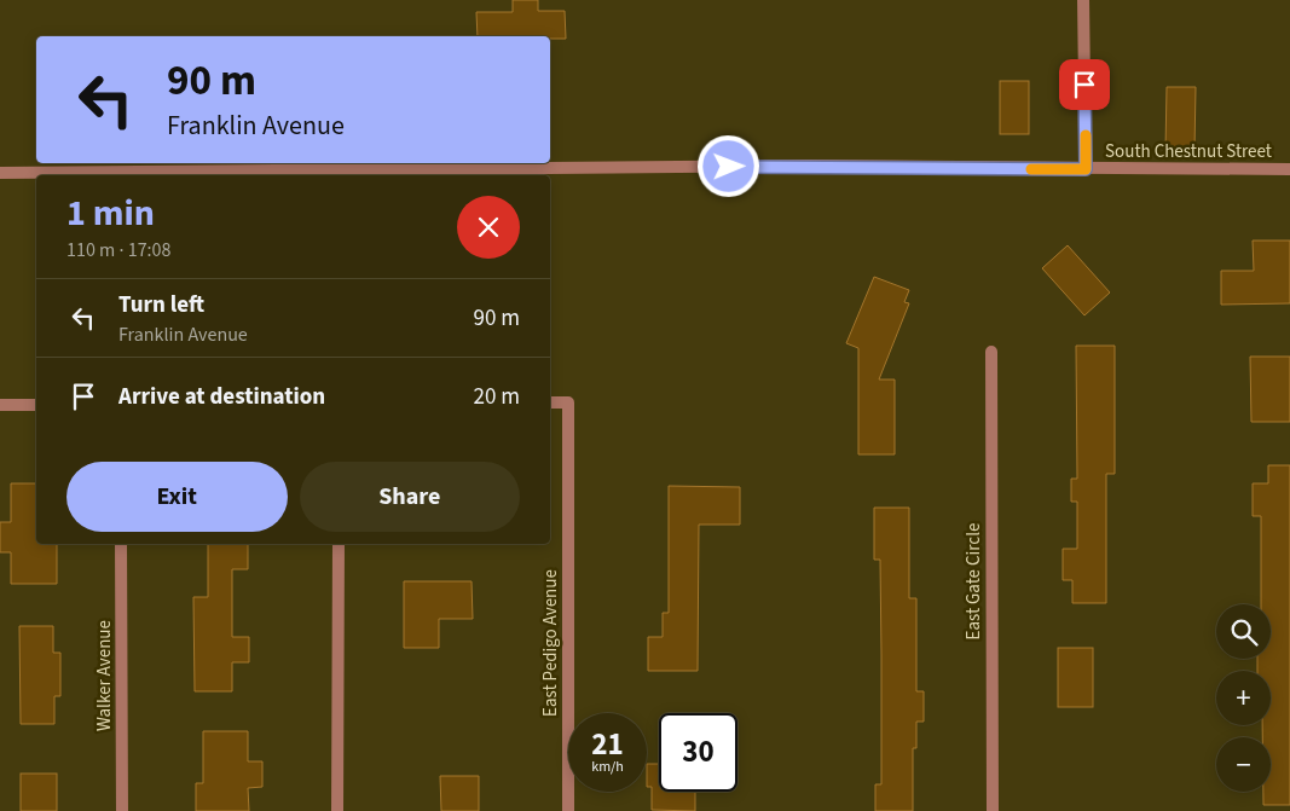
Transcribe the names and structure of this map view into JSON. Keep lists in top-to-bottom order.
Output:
{
  "streets": {
    "street": [
      "South Chestnut Street",
      "East Gate Circle",
      "East Pedigo Avenue",
      "Walker Avenue"
    ]
  },
  "page": {
    "turn": ["90 m", "Franklin Avenue"],
    "heading": ["1 min", "110 m · 17:08"],
    "list": [
      {
        "name": "Turn left",
        "note": "Franklin Avenue",
        "value": "90 m"
      },
      {
        "name": "Arrive at destination",
        "value": "20 m"
      }
    ],
    "buttons": ["Exit", "Share"],
    "map_buttons": ["+", "−"],
    "speed": "21 km/h",
    "limit": "30"
  }
}
